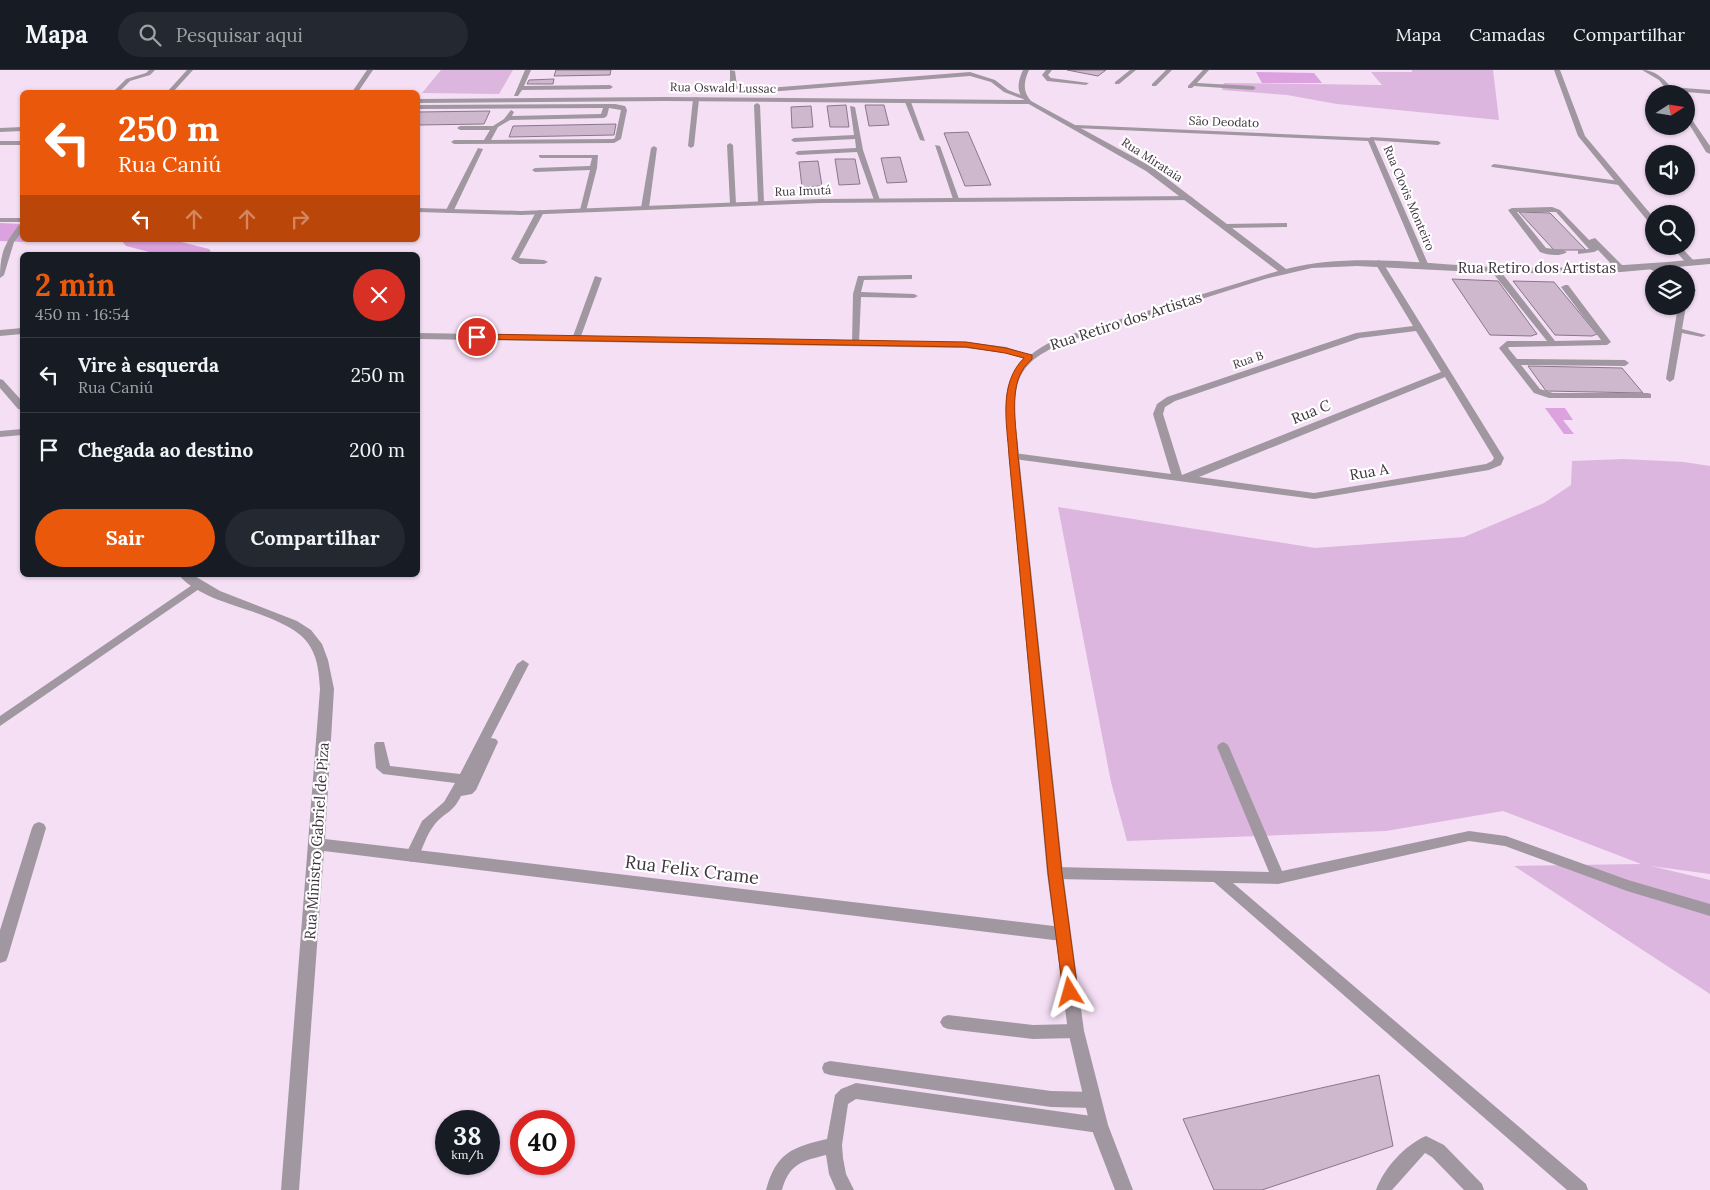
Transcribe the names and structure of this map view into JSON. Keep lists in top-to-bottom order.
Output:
{
  "streets": {
    "street": [
      "Rua Oswald Lussac",
      "São Deodato",
      "Rua Mirataia",
      "Rua Imutá",
      "Rua Clovis Monteiro",
      "Rua Retiro dos Artistas",
      "Rua B",
      "Rua C",
      "Rua A",
      "Rua Ministro Gabriel de Piza",
      "Rua Felix Crame"
    ]
  },
  "crossings": [
    ["Rua Oswald Lussac", "Rua Mirataia"],
    ["São Deodato", "Rua Mirataia"],
    ["São Deodato", "Rua Clovis Monteiro"],
    ["Rua Mirataia", "Rua Imutá"],
    ["Rua Mirataia", "Rua Retiro dos Artistas"],
    ["Rua Clovis Monteiro", "Rua Retiro dos Artistas"],
    ["Rua Retiro dos Artistas", "Rua A"],
    ["Rua Retiro dos Artistas", "Rua Felix Crame"],
    ["Rua B", "Rua C"],
    ["Rua B", "Rua A"],
    ["Rua C", "Rua A"],
    ["Rua Ministro Gabriel de Piza", "Rua Felix Crame"]
  ],
  "north": "right",
  "page": {
    "header": "Mapa",
    "search": "Pesquisar aqui",
    "nav": ["Mapa", "Camadas", "Compartilhar"],
    "turn": ["250 m", "Rua Caniú"],
    "heading": ["2 min", "450 m · 16:54"],
    "list": [
      {
        "name": "Vire à esquerda",
        "note": "Rua Caniú",
        "value": "250 m"
      },
      {
        "name": "Chegada ao destino",
        "value": "200 m"
      }
    ],
    "buttons": ["Sair", "Compartilhar"],
    "speed": "38 km/h",
    "limit": "40"
  }
}
